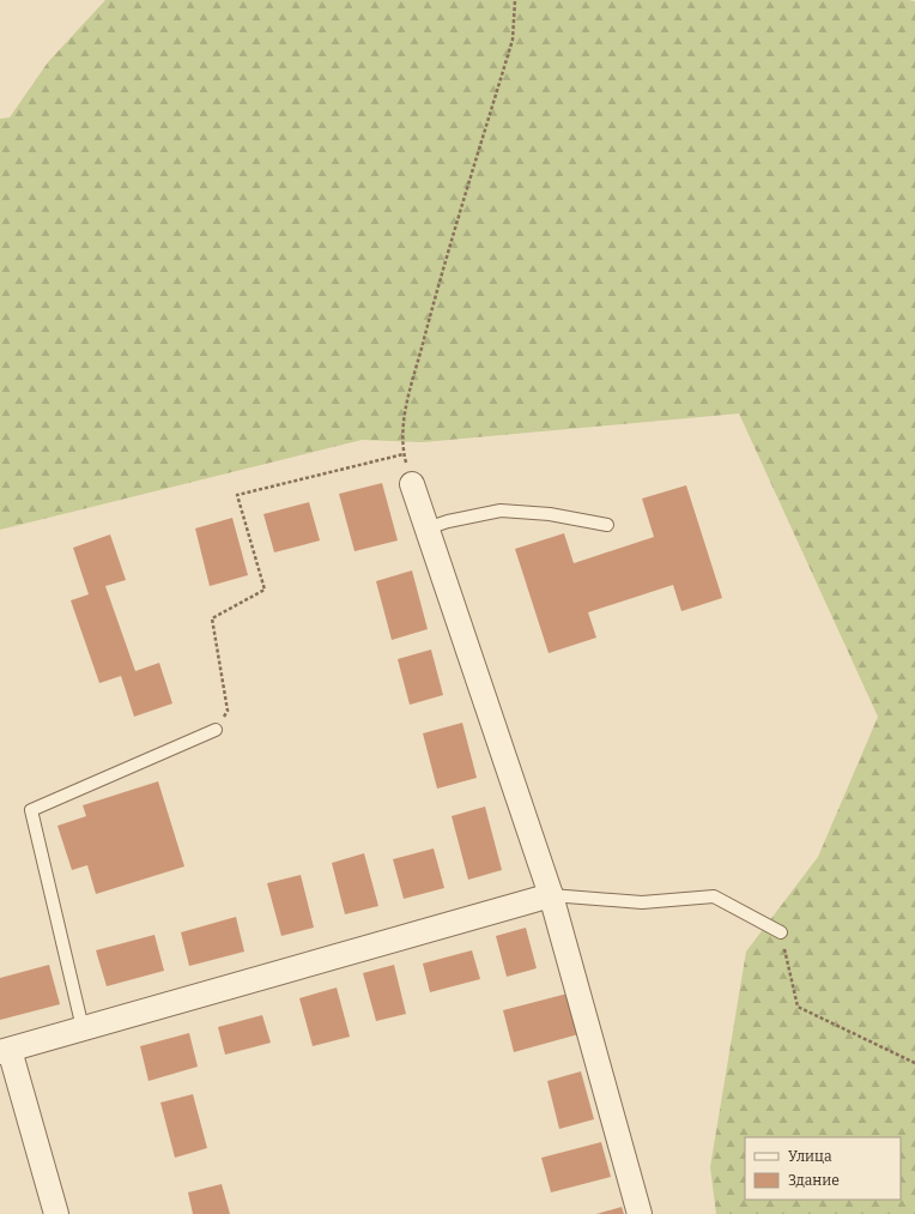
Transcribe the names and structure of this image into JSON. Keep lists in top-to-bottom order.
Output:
{
  "legend": ["Улица", "Здание"]
}
